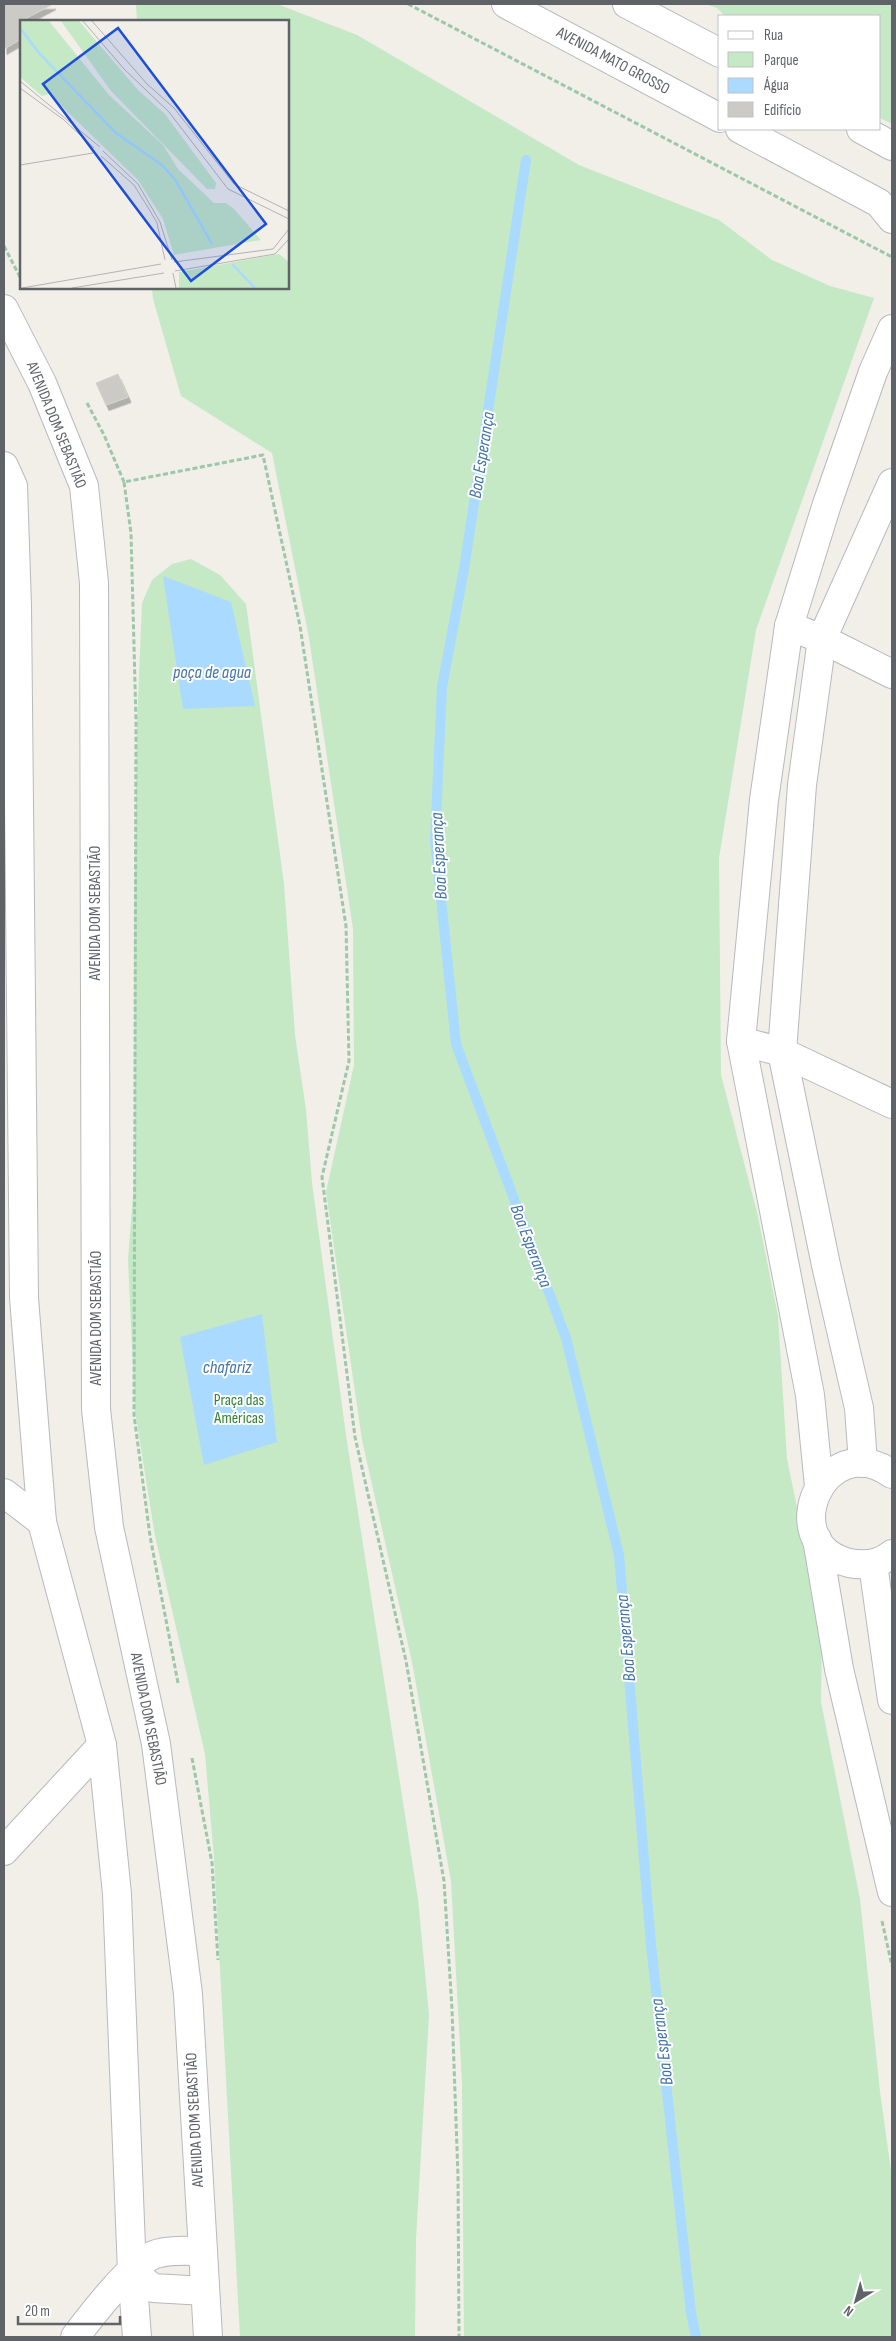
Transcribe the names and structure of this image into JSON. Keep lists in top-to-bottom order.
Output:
{
  "streets": {
    "street": ["AVENIDA MATO GROSSO", "AVENIDA DOM SEBASTIÃO"]
  },
  "water": ["Boa Esperança", "poça de agua", "chafariz"],
  "parks": ["Praça das Américas"],
  "legend": [
    "Rua",
    "Parque",
    "Água",
    "Edifício"
  ],
  "scale_bar": "20 m",
  "north": "bottom left"
}
